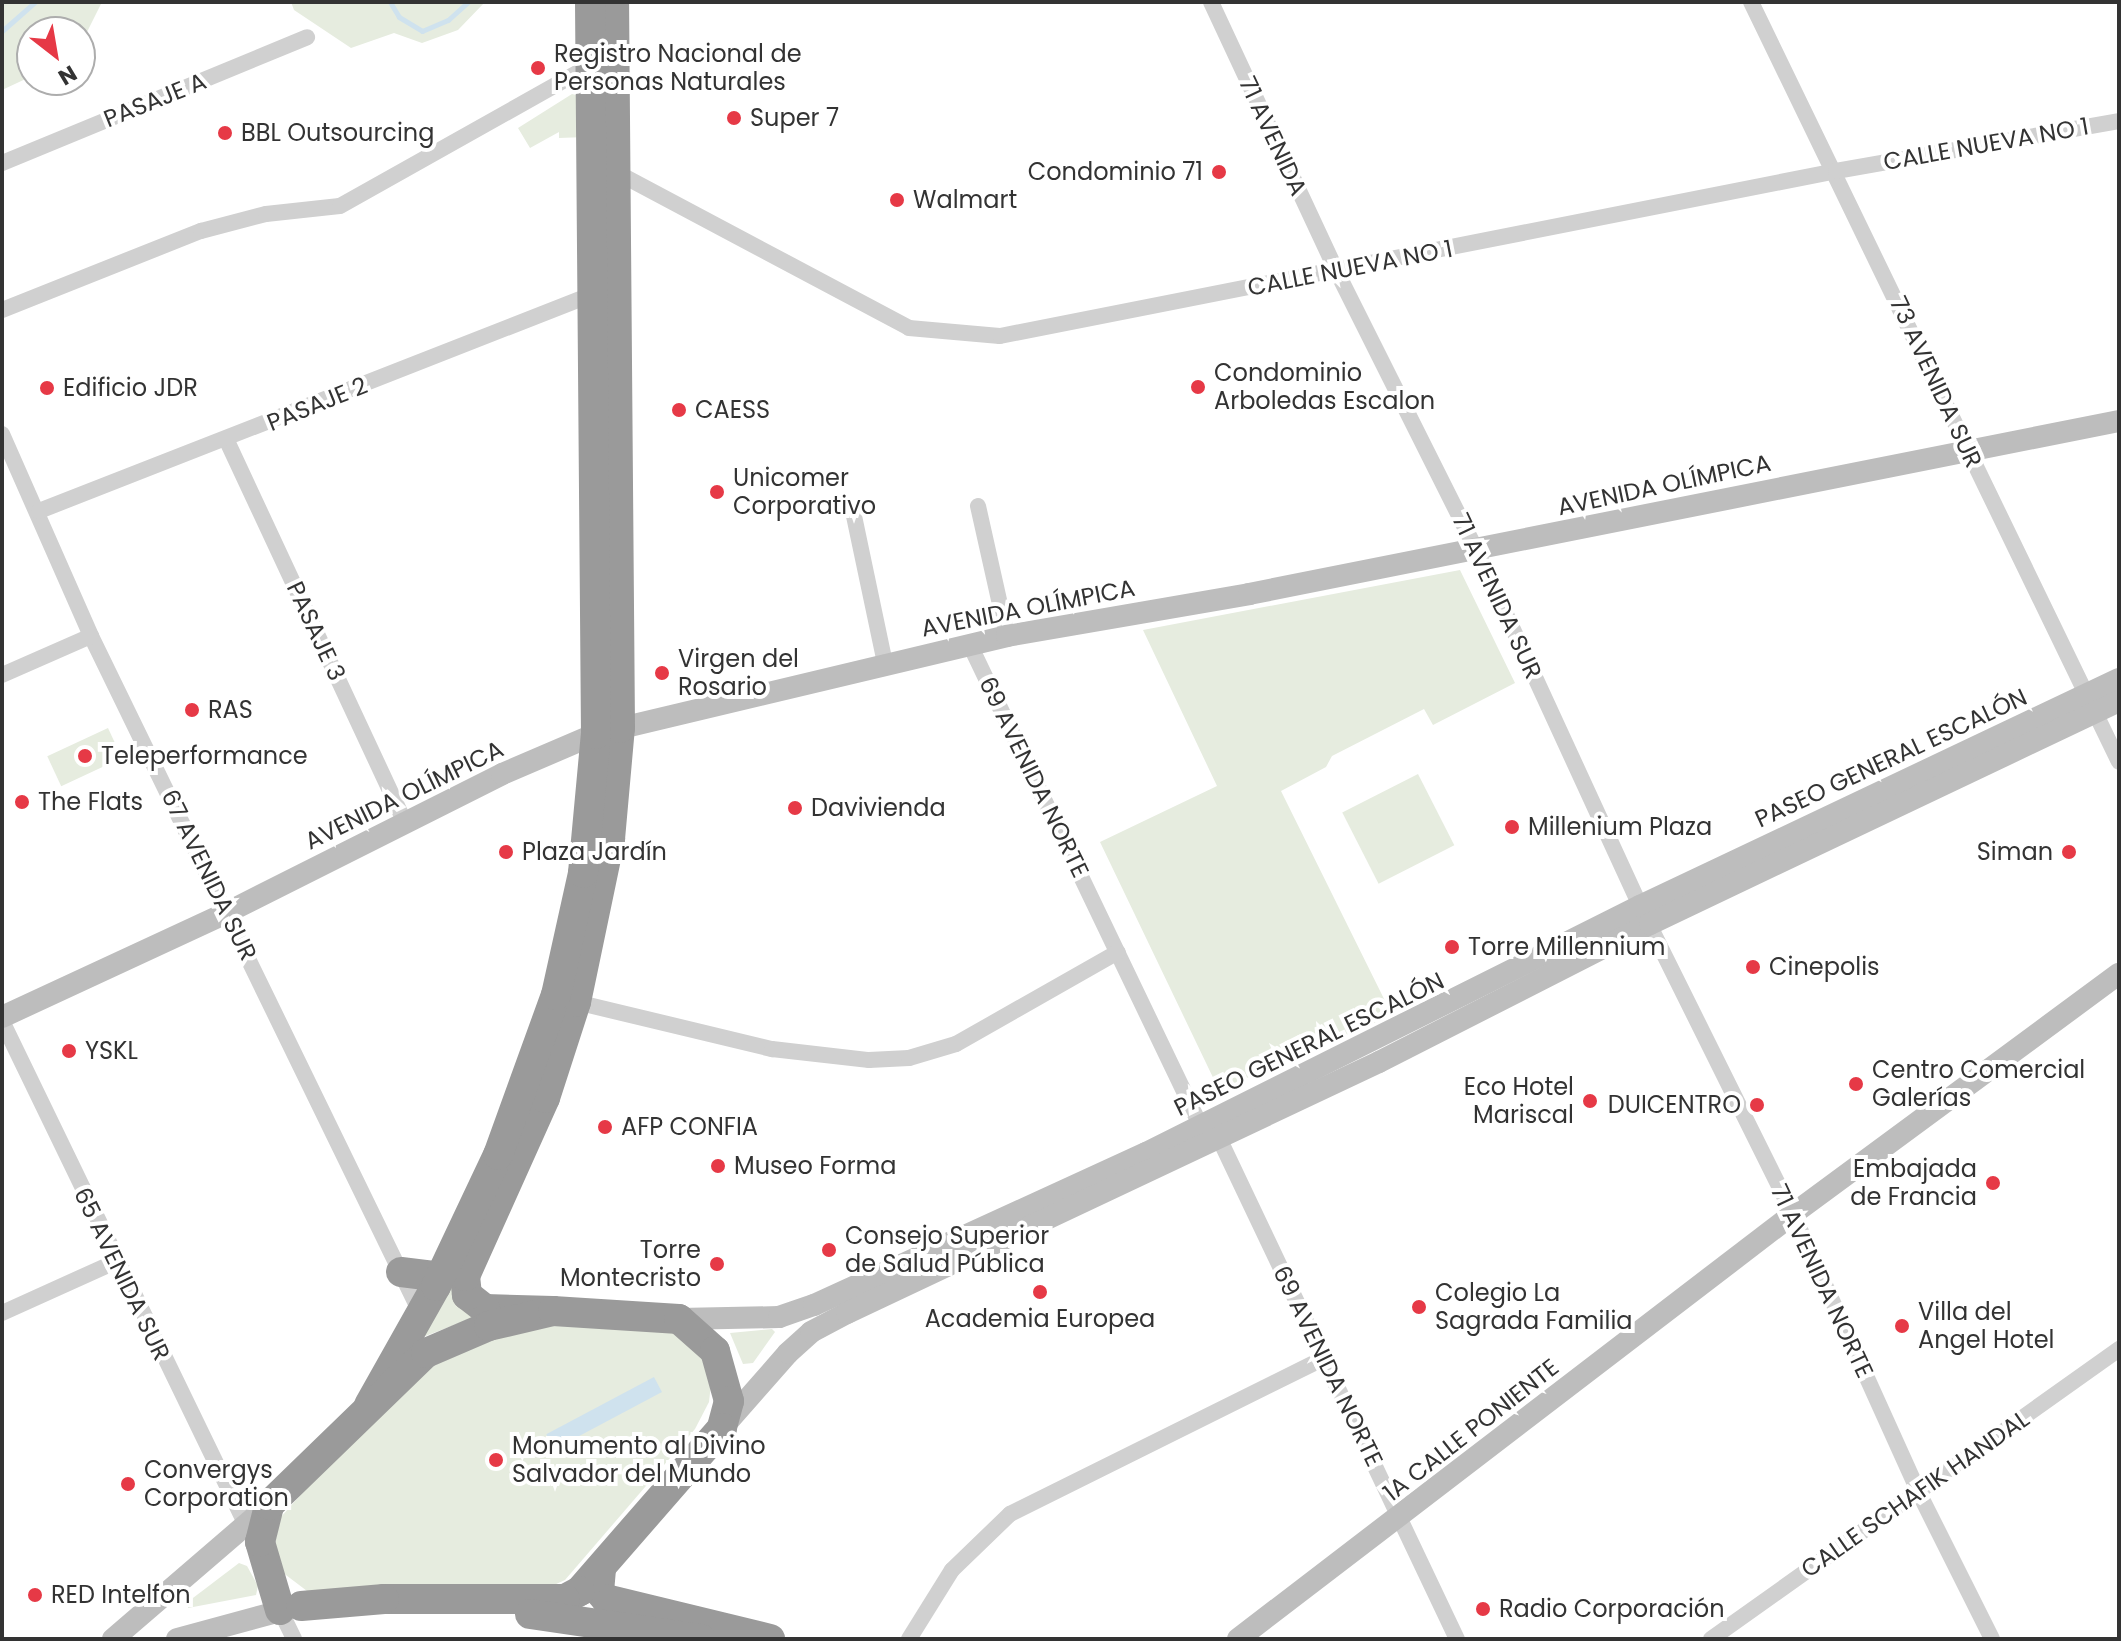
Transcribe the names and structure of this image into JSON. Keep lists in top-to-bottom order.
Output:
{
  "streets": {
    "street": [
      "PASAJE A",
      "71 AVENIDA",
      "CALLE NUEVA NO 1",
      "73 AVENIDA SUR",
      "PASAJE 2",
      "AVENIDA OLÍMPICA",
      "71 AVENIDA SUR",
      "PASAJE 3",
      "PASEO GENERAL ESCALÓN",
      "69 AVENIDA NORTE",
      "67 AVENIDA SUR",
      "65 AVENIDA SUR",
      "71 AVENIDA NORTE",
      "1A CALLE PONIENTE",
      "CALLE SCHAFIK HANDAL"
    ]
  },
  "crossings": [
    ["71 AVENIDA", "CALLE NUEVA NO 1"],
    ["71 AVENIDA", "71 AVENIDA SUR"],
    ["CALLE NUEVA NO 1", "73 AVENIDA SUR"],
    ["CALLE NUEVA NO 1", "71 AVENIDA SUR"],
    ["73 AVENIDA SUR", "AVENIDA OLÍMPICA"],
    ["73 AVENIDA SUR", "PASEO GENERAL ESCALÓN"],
    ["PASAJE 2", "PASAJE 3"],
    ["PASAJE 2", "67 AVENIDA SUR"],
    ["AVENIDA OLÍMPICA", "71 AVENIDA SUR"],
    ["AVENIDA OLÍMPICA", "PASAJE 3"],
    ["AVENIDA OLÍMPICA", "69 AVENIDA NORTE"],
    ["AVENIDA OLÍMPICA", "67 AVENIDA SUR"],
    ["AVENIDA OLÍMPICA", "65 AVENIDA SUR"],
    ["71 AVENIDA SUR", "PASEO GENERAL ESCALÓN"],
    ["71 AVENIDA SUR", "71 AVENIDA NORTE"],
    ["PASEO GENERAL ESCALÓN", "69 AVENIDA NORTE"],
    ["PASEO GENERAL ESCALÓN", "71 AVENIDA NORTE"],
    ["69 AVENIDA NORTE", "1A CALLE PONIENTE"],
    ["71 AVENIDA NORTE", "1A CALLE PONIENTE"],
    ["71 AVENIDA NORTE", "CALLE SCHAFIK HANDAL"]
  ],
  "places": [
    "Registro Nacional de Personas Naturales",
    "Super 7",
    "BBL Outsourcing",
    "Condominio 71",
    "Walmart",
    "Condominio Arboledas Escalon",
    "Edificio JDR",
    "CAESS",
    "Unicomer Corporativo",
    "Virgen del Rosario",
    "RAS",
    "Teleperformance",
    "The Flats",
    "Davivienda",
    "Millenium Plaza",
    "Plaza Jardín",
    "Siman",
    "Torre Millennium",
    "Cinepolis",
    "YSKL",
    "Centro Comercial Galerías",
    "Eco Hotel Mariscal",
    "DUICENTRO",
    "AFP CONFIA",
    "Museo Forma",
    "Embajada de Francia",
    "Consejo Superior de Salud Pública",
    "Torre Montecristo",
    "Academia Europea",
    "Colegio La Sagrada Familia",
    "Villa del Angel Hotel",
    "Monumento al Divino Salvador del Mundo",
    "Convergys Corporation",
    "RED Intelfon",
    "Radio Corporación"
  ],
  "north": "bottom right"
}
